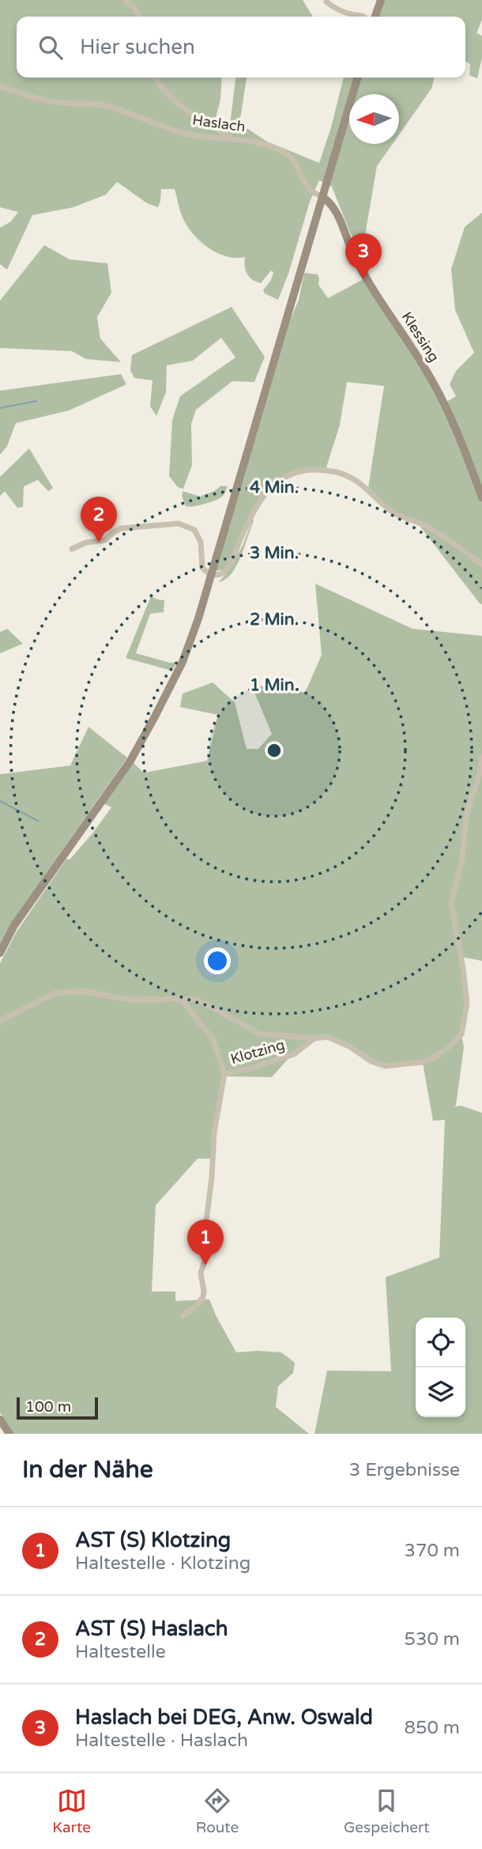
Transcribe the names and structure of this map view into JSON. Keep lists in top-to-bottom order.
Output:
{
  "streets": {
    "main road": ["Haslach", "Klessing"],
    "street": ["Klotzing"]
  },
  "crossings": [
    ["Haslach", "Klessing"]
  ],
  "scale_bar": "100 m",
  "north": "left",
  "page": {
    "search": "Hier suchen",
    "pins": ["3", "2", "1"],
    "scale": "100 m",
    "heading": ["In der Nähe", "3 Ergebnisse"],
    "list": [
      {
        "mark": "1",
        "name": "AST (S) Klotzing",
        "note": "Haltestelle · Klotzing",
        "value": "370 m"
      },
      {
        "mark": "2",
        "name": "AST (S) Haslach",
        "note": "Haltestelle",
        "value": "530 m"
      },
      {
        "mark": "3",
        "name": "Haslach bei DEG, Anw. Oswald",
        "note": "Haltestelle · Haslach",
        "value": "850 m"
      }
    ],
    "nav": ["Karte", "Route", "Gespeichert"]
  },
  "rings": [
    "4 Min.",
    "3 Min.",
    "2 Min.",
    "1 Min."
  ]
}
